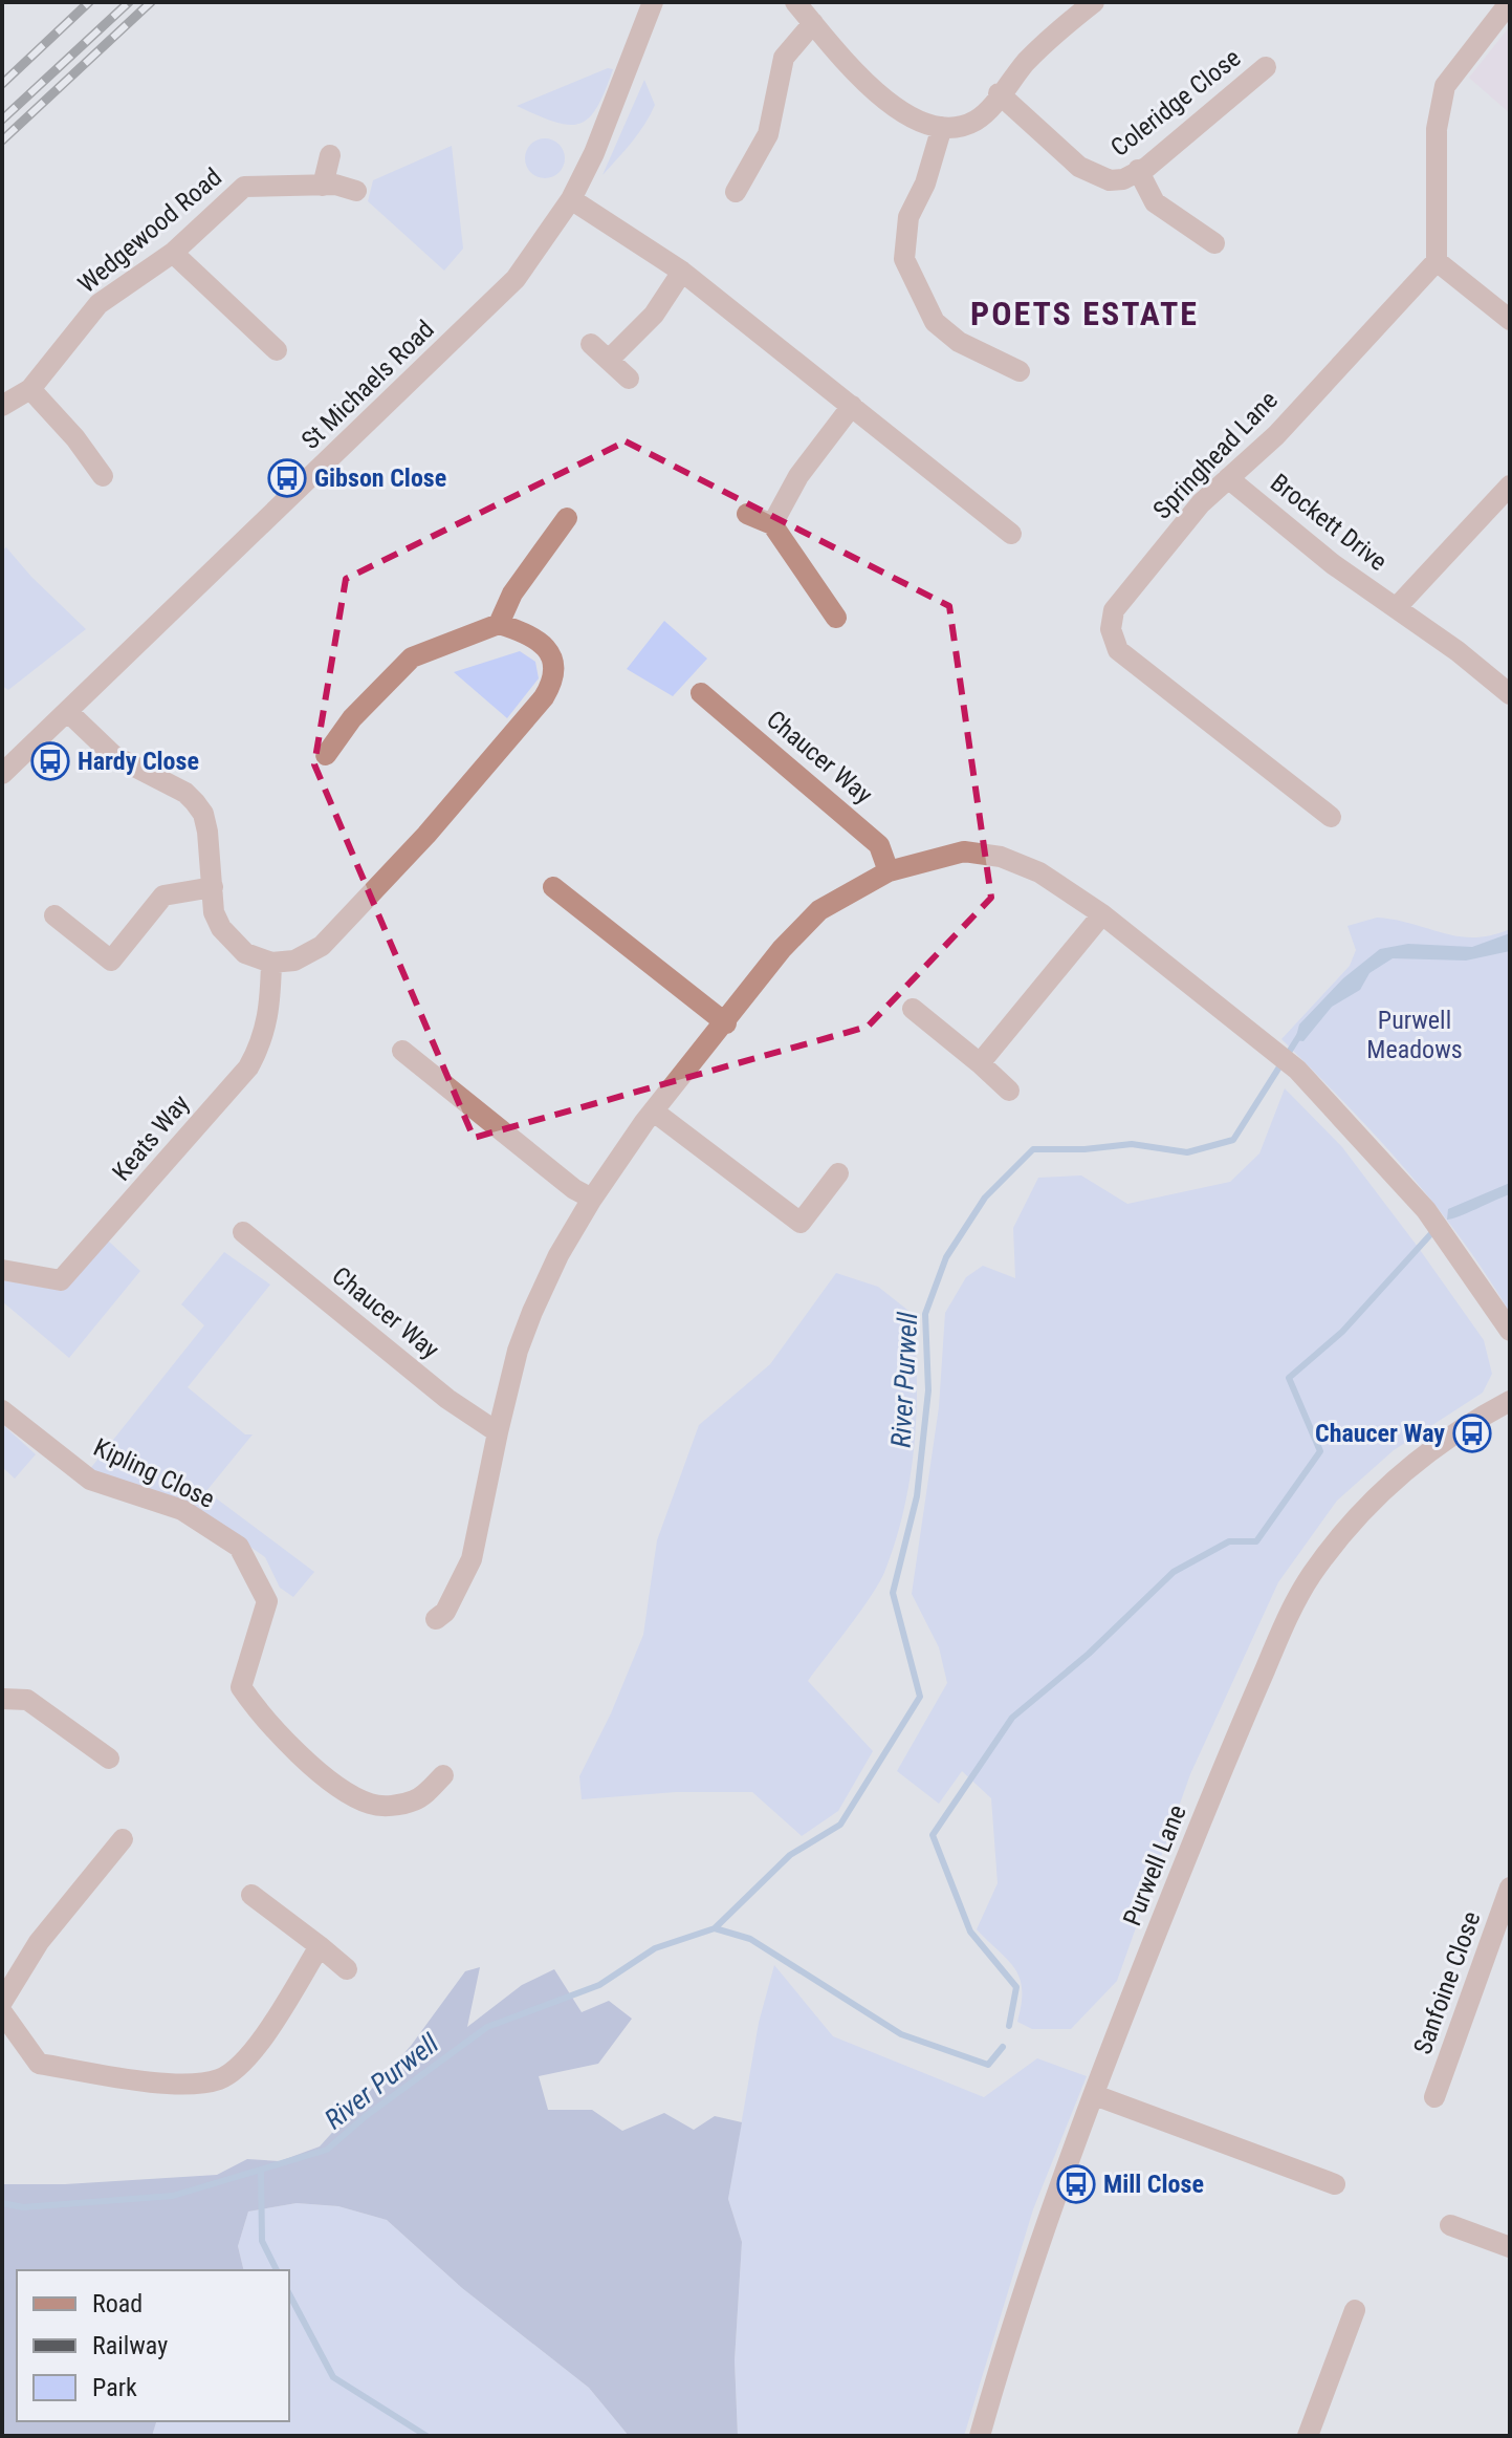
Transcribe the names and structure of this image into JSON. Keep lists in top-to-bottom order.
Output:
{
  "streets": {
    "street": [
      "Coleridge Close",
      "Wedgewood Road",
      "St Michaels Road",
      "Springhead Lane",
      "Brockett Drive",
      "Chaucer Way",
      "Keats Way",
      "Kipling Close",
      "Purwell Lane",
      "Sanfoine Close"
    ]
  },
  "crossings": [
    ["Springhead Lane", "Brockett Drive"]
  ],
  "districts": ["POETS ESTATE"],
  "water": ["River Purwell"],
  "parks": ["Purwell Meadows"],
  "places": {
    "bus stop": [
      "Gibson Close",
      "Hardy Close",
      "Chaucer Way",
      "Mill Close"
    ]
  },
  "legend": ["Road", "Railway", "Park"]
}
